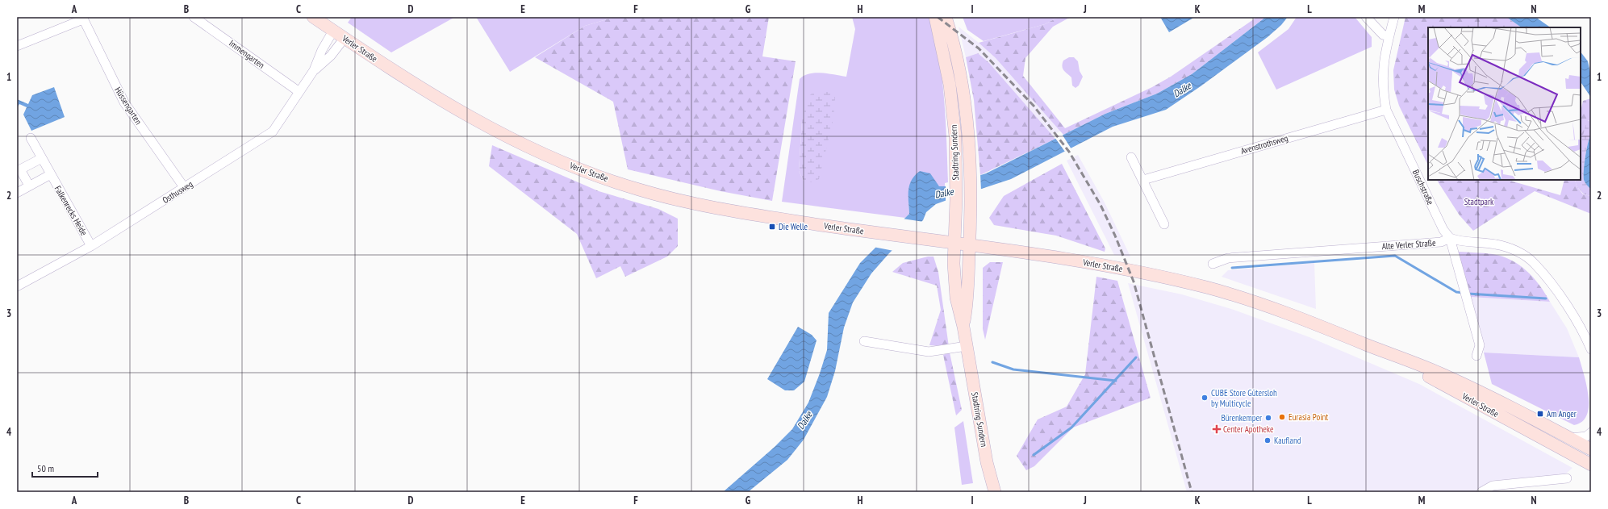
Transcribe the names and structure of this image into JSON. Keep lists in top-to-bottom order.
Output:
{
  "streets": {
    "main road": ["Verler Straße", "Stadtring Sundern"],
    "street": [
      "Immengarten",
      "Hüssengarten",
      "Avenstrothsweg",
      "Buschstraße",
      "Osthusweg",
      "Falkenrecks Heide",
      "Alte Verler Straße"
    ]
  },
  "crossings": [
    ["Verler Straße", "Stadtring Sundern"],
    ["Verler Straße", "Osthusweg"],
    ["Immengarten", "Osthusweg"],
    ["Hüssengarten", "Osthusweg"],
    ["Avenstrothsweg", "Buschstraße"],
    ["Buschstraße", "Alte Verler Straße"],
    ["Osthusweg", "Falkenrecks Heide"]
  ],
  "water": ["Dalke"],
  "parks": ["Stadtpark"],
  "places": {
    "transit": ["Die Welle", "Am Anger"],
    "other": [
      "CUBE Store Gütersloh by Multicycle",
      "Eurasia Point",
      "Bürenkemper",
      "Kaufland"
    ],
    "health": ["Center Apotheke"]
  },
  "scale_bar": "50 m",
  "grid": {
    "columns": [
      "A",
      "B",
      "C",
      "D",
      "E",
      "F",
      "G",
      "H",
      "I",
      "J",
      "K",
      "L",
      "M",
      "N"
    ],
    "rows": [
      "1",
      "2",
      "3",
      "4"
    ]
  }
}
